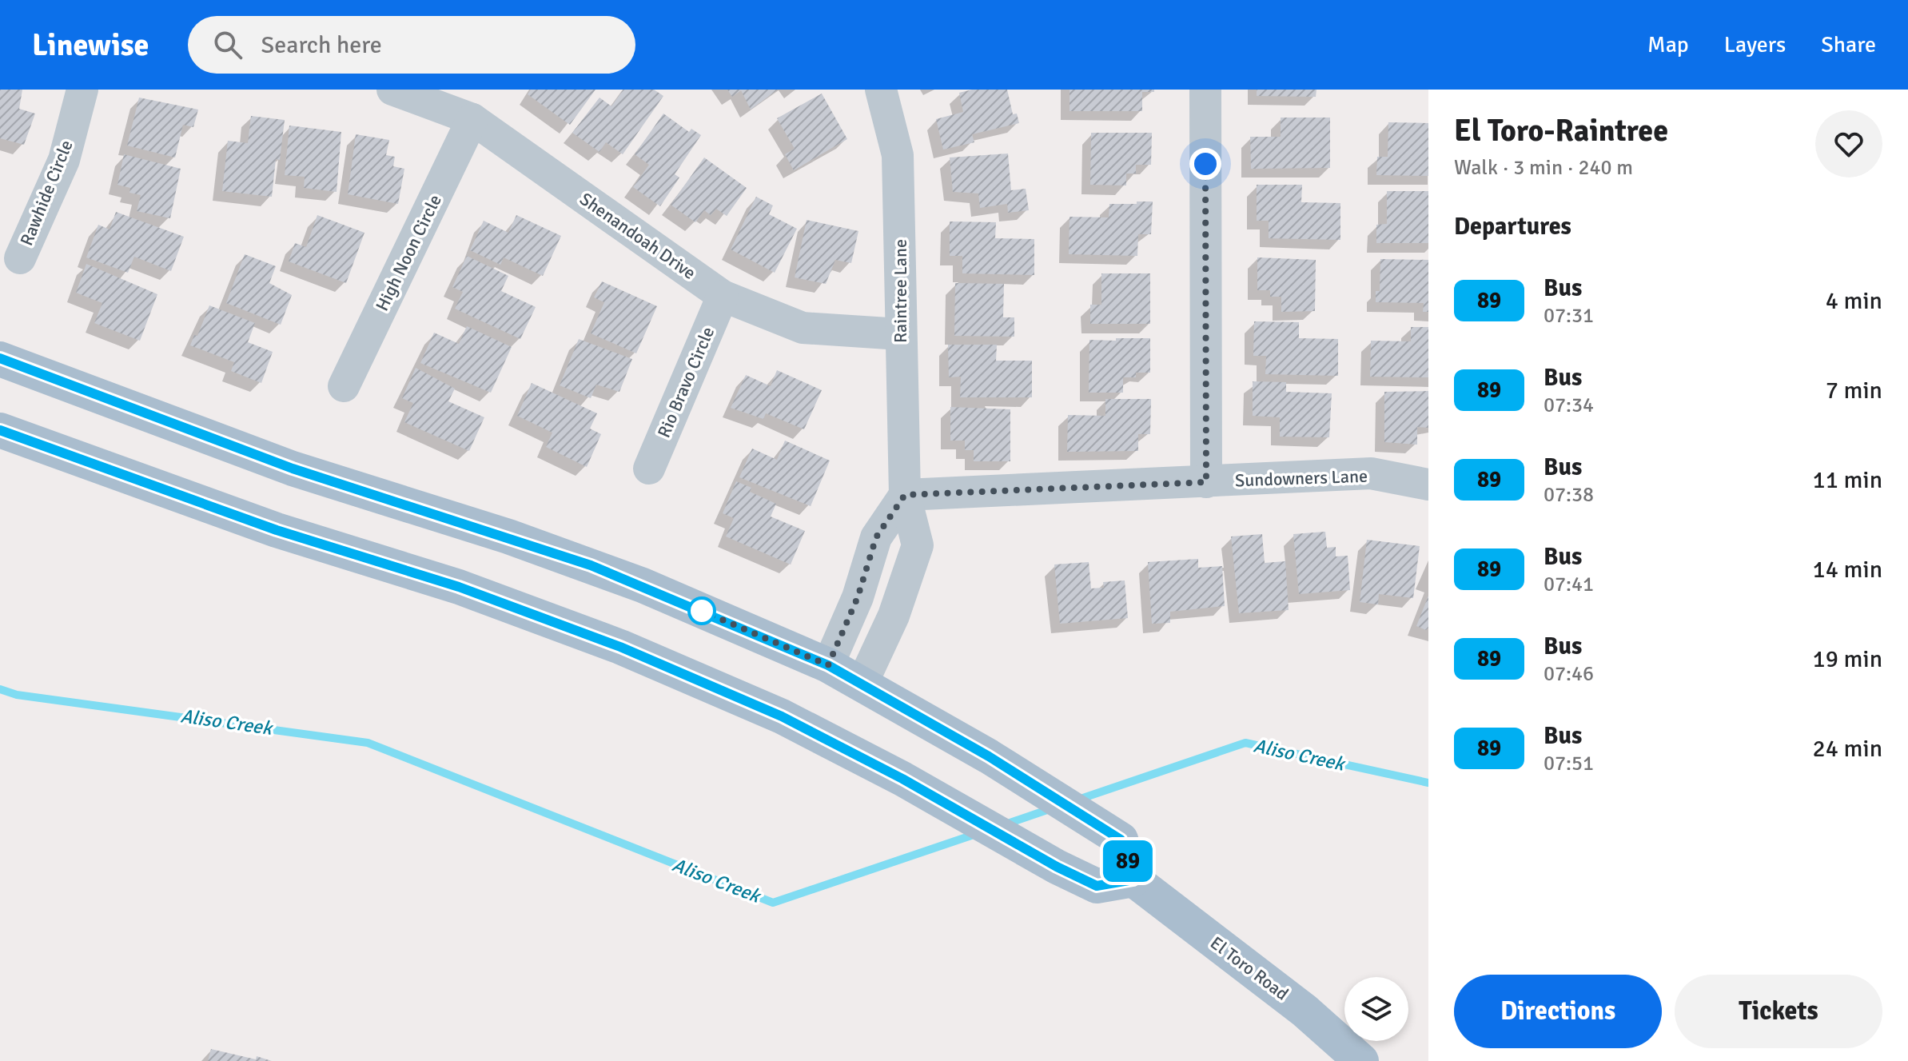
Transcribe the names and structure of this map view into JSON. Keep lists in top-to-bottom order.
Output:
{
  "streets": {
    "main road": ["El Toro Road"],
    "street": [
      "Rawhide Circle",
      "Shenandoah Drive",
      "High Noon Circle",
      "Raintree Lane",
      "Rio Bravo Circle",
      "Sundowners Lane"
    ]
  },
  "crossings": [
    ["Shenandoah Drive", "High Noon Circle"],
    ["Shenandoah Drive", "Raintree Lane"],
    ["Shenandoah Drive", "Rio Bravo Circle"],
    ["Raintree Lane", "Sundowners Lane"]
  ],
  "water": ["Aliso Creek"],
  "lines": ["bus line 89"],
  "page": {
    "header": "Linewise",
    "search": "Search here",
    "nav": ["Map", "Layers", "Share"],
    "on_map": "89",
    "heading": [
      ["El Toro-Raintree", "Walk · 3 min · 240 m"],
      "Departures"
    ],
    "list": [
      {
        "mark": "89",
        "name": "Bus",
        "note": "07:31",
        "value": "4 min"
      },
      {
        "mark": "89",
        "name": "Bus",
        "note": "07:34",
        "value": "7 min"
      },
      {
        "mark": "89",
        "name": "Bus",
        "note": "07:38",
        "value": "11 min"
      },
      {
        "mark": "89",
        "name": "Bus",
        "note": "07:41",
        "value": "14 min"
      },
      {
        "mark": "89",
        "name": "Bus",
        "note": "07:46",
        "value": "19 min"
      },
      {
        "mark": "89",
        "name": "Bus",
        "note": "07:51",
        "value": "24 min"
      }
    ],
    "buttons": ["Directions", "Tickets"]
  }
}
